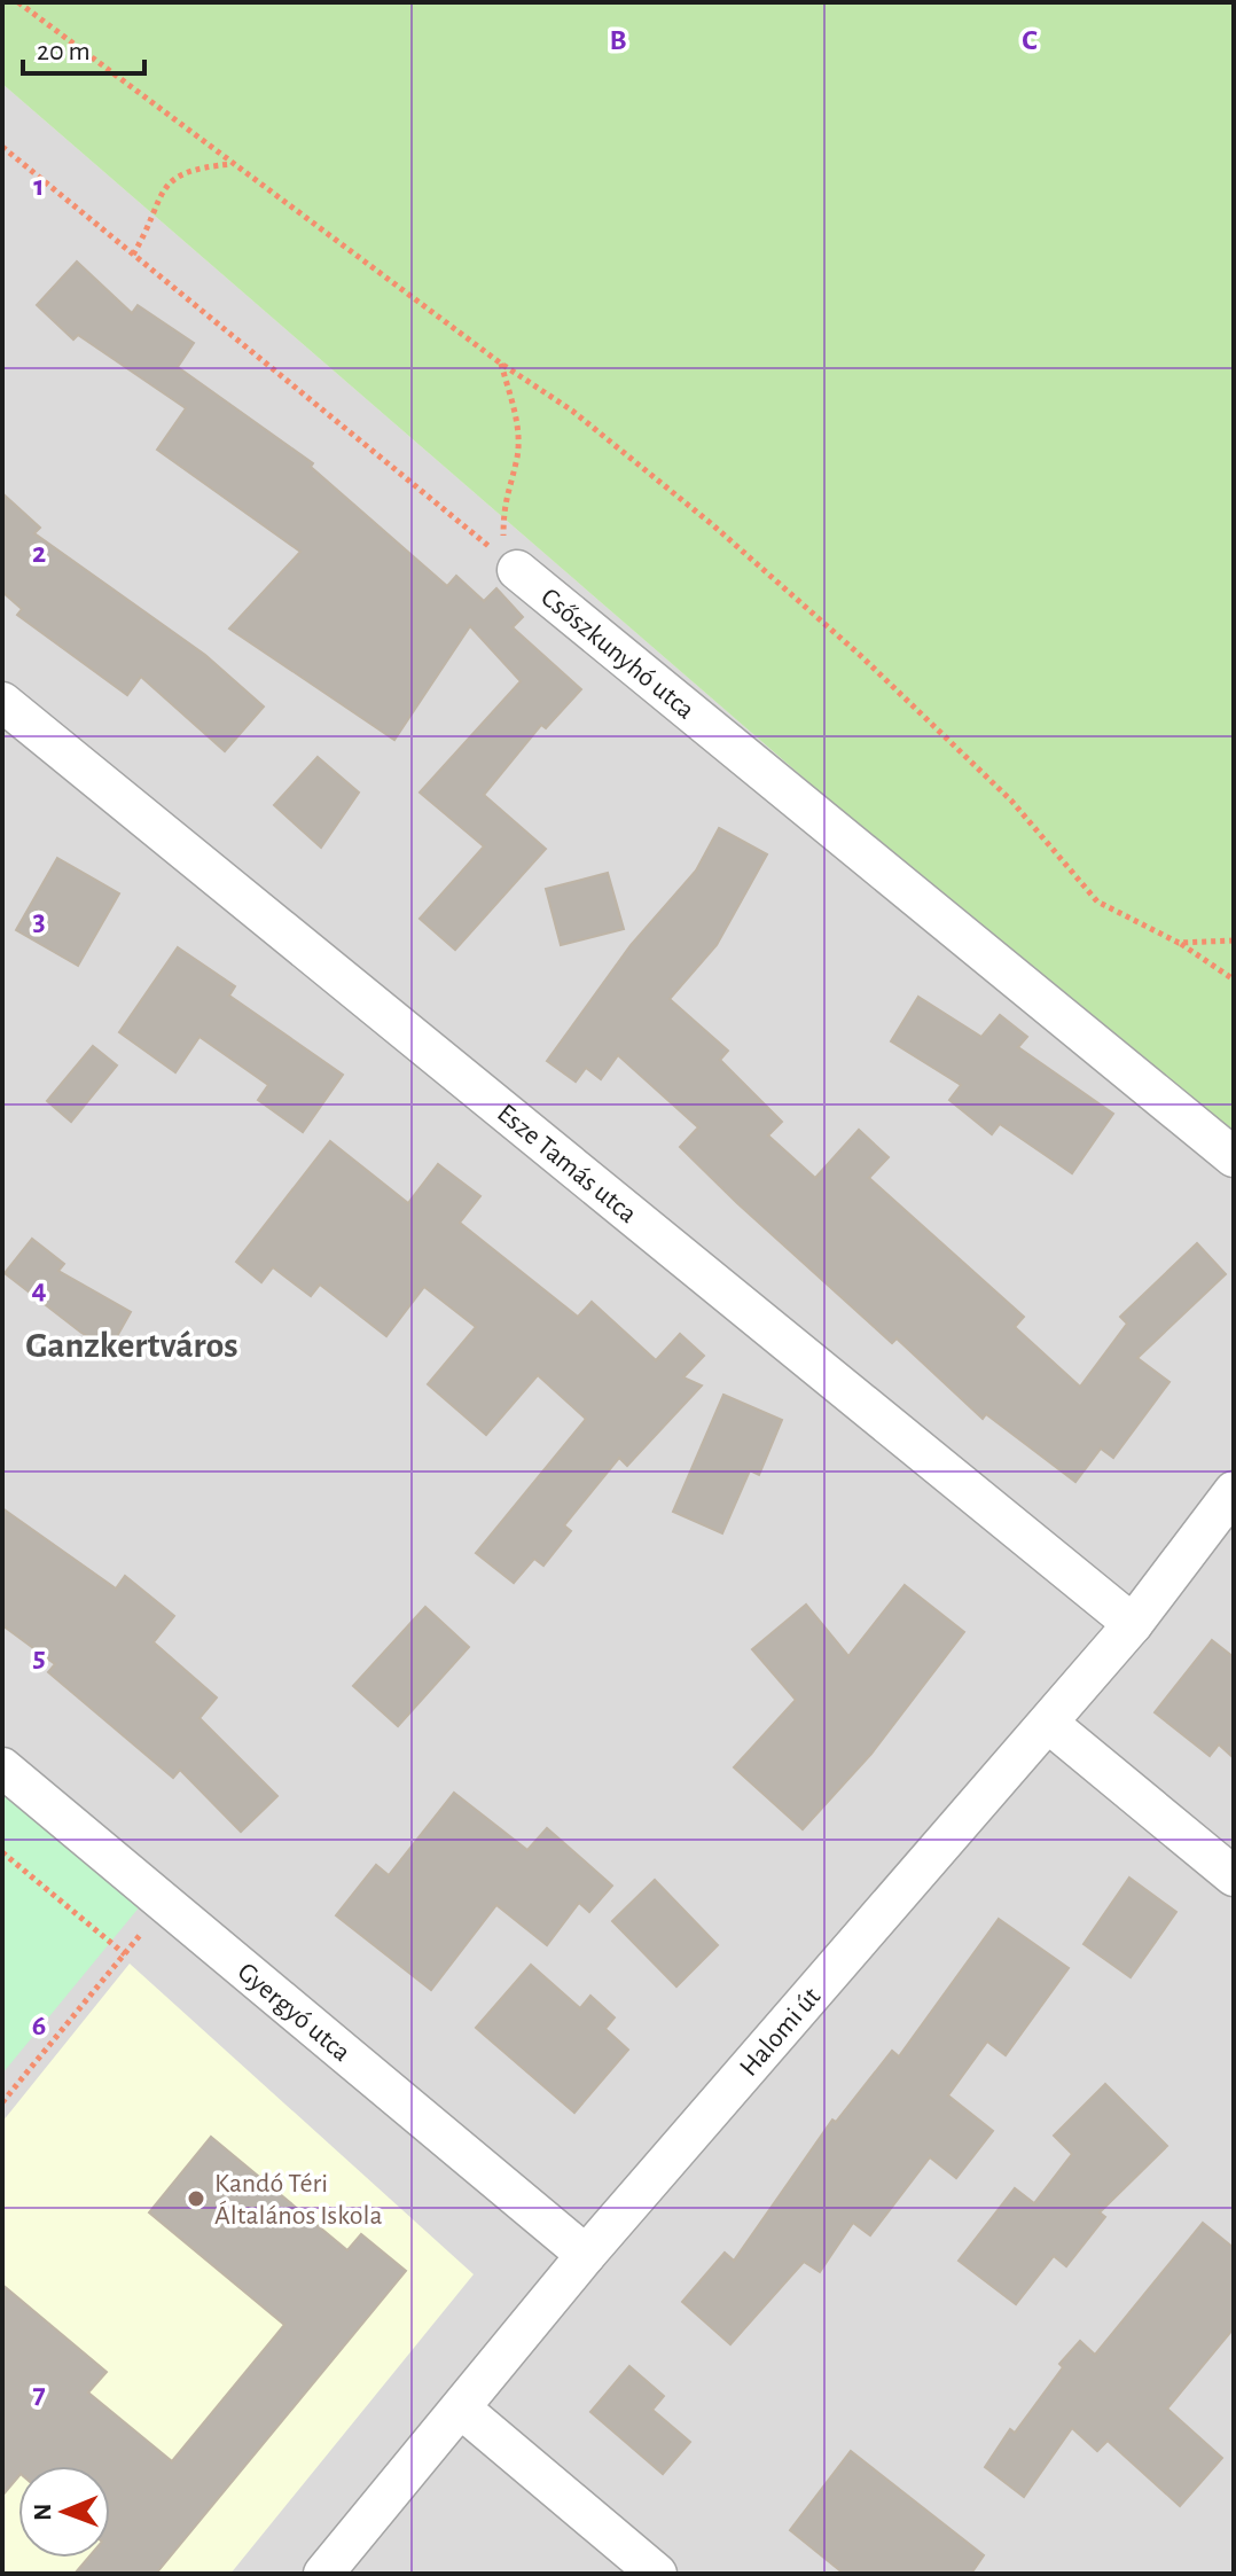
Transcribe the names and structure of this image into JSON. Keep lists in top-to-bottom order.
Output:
{
  "streets": {
    "street": [
      "Csőszkunyhó utca",
      "Esze Tamás utca",
      "Gyergyó utca",
      "Halomi út"
    ]
  },
  "crossings": [
    ["Esze Tamás utca", "Halomi út"],
    ["Gyergyó utca", "Halomi út"]
  ],
  "districts": ["Ganzkertváros"],
  "places": ["Kandó Téri Általános Iskola"],
  "scale_bar": "20 m",
  "north": "left",
  "grid": {
    "columns": ["B", "C"],
    "rows": [
      "1",
      "2",
      "3",
      "4",
      "5",
      "6",
      "7"
    ]
  }
}
